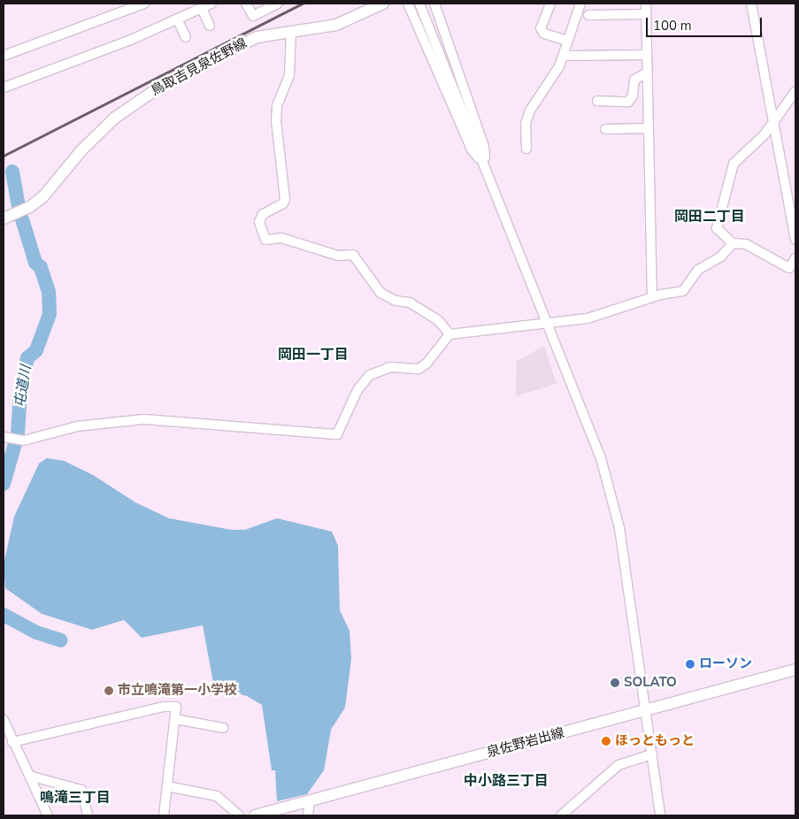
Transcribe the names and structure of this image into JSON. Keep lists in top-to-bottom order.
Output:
{
  "streets": {
    "main road": ["鳥取吉見泉佐野線", "泉佐野岩出線"]
  },
  "districts": [
    "岡田二丁目",
    "岡田一丁目",
    "中小路三丁目",
    "鳴滝三丁目"
  ],
  "water": ["屯道川"],
  "places": [
    "ローソン",
    "SOLATO",
    "市立鳴滝第一小学校",
    "ほっともっと"
  ],
  "scale_bar": "100 m"
}
